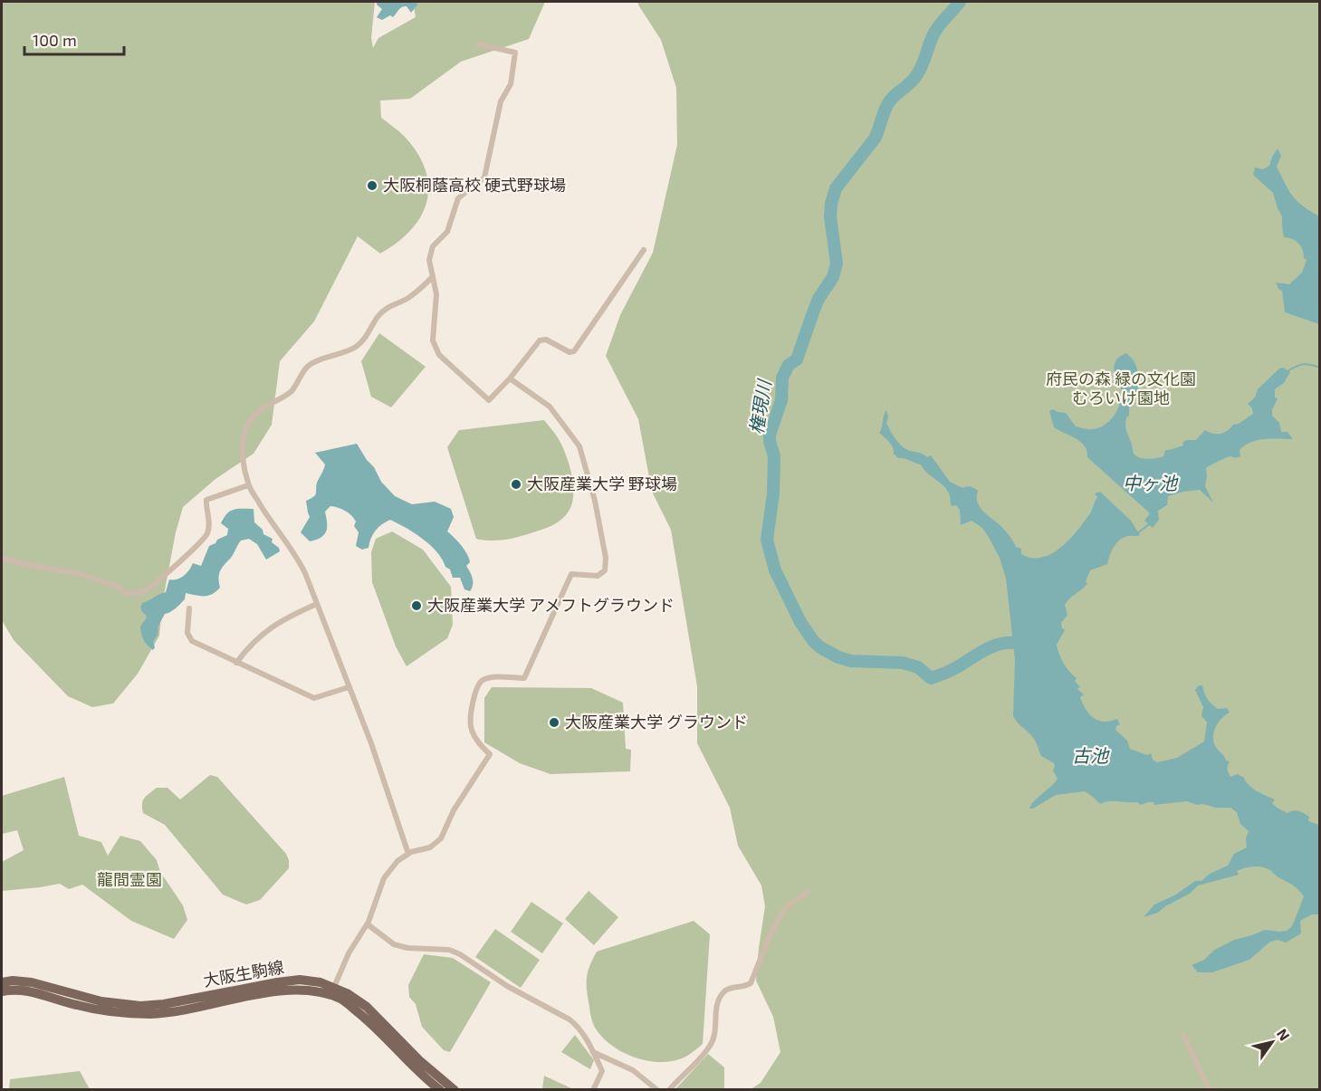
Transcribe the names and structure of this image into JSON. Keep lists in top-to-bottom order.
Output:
{
  "streets": {
    "main road": ["大阪生駒線"]
  },
  "water": ["権現川", "中ヶ池", "古池"],
  "parks": ["府民の森 緑の文化園 むろいけ園地", "龍間霊園"],
  "places": [
    "大阪桐蔭高校 硬式野球場",
    "大阪産業大学 野球場",
    "大阪産業大学 アメフトグラウンド",
    "大阪産業大学 グラウンド"
  ],
  "scale_bar": "100 m",
  "north": "top right"
}
